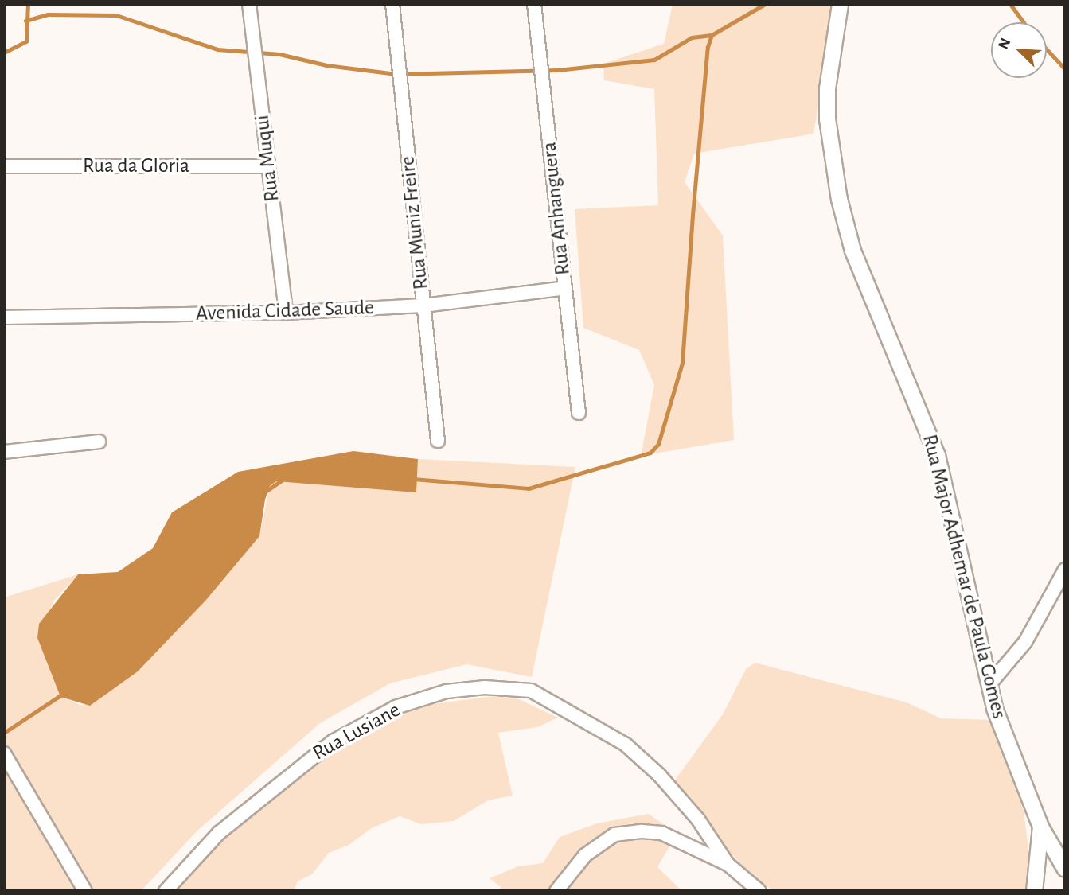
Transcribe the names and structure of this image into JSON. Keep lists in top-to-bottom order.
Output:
{
  "streets": {
    "street": [
      "Rua Muqui",
      "Rua da Gloria",
      "Rua Anhanguera",
      "Rua Muniz Freire",
      "Avenida Cidade Saude",
      "Rua Major Adhemar de Paula Gomes",
      "Rua Lusiane"
    ]
  },
  "crossings": [
    ["Rua Muqui", "Rua da Gloria"],
    ["Rua Muqui", "Avenida Cidade Saude"],
    ["Rua Anhanguera", "Avenida Cidade Saude"],
    ["Rua Muniz Freire", "Avenida Cidade Saude"]
  ],
  "north": "top left"
}
